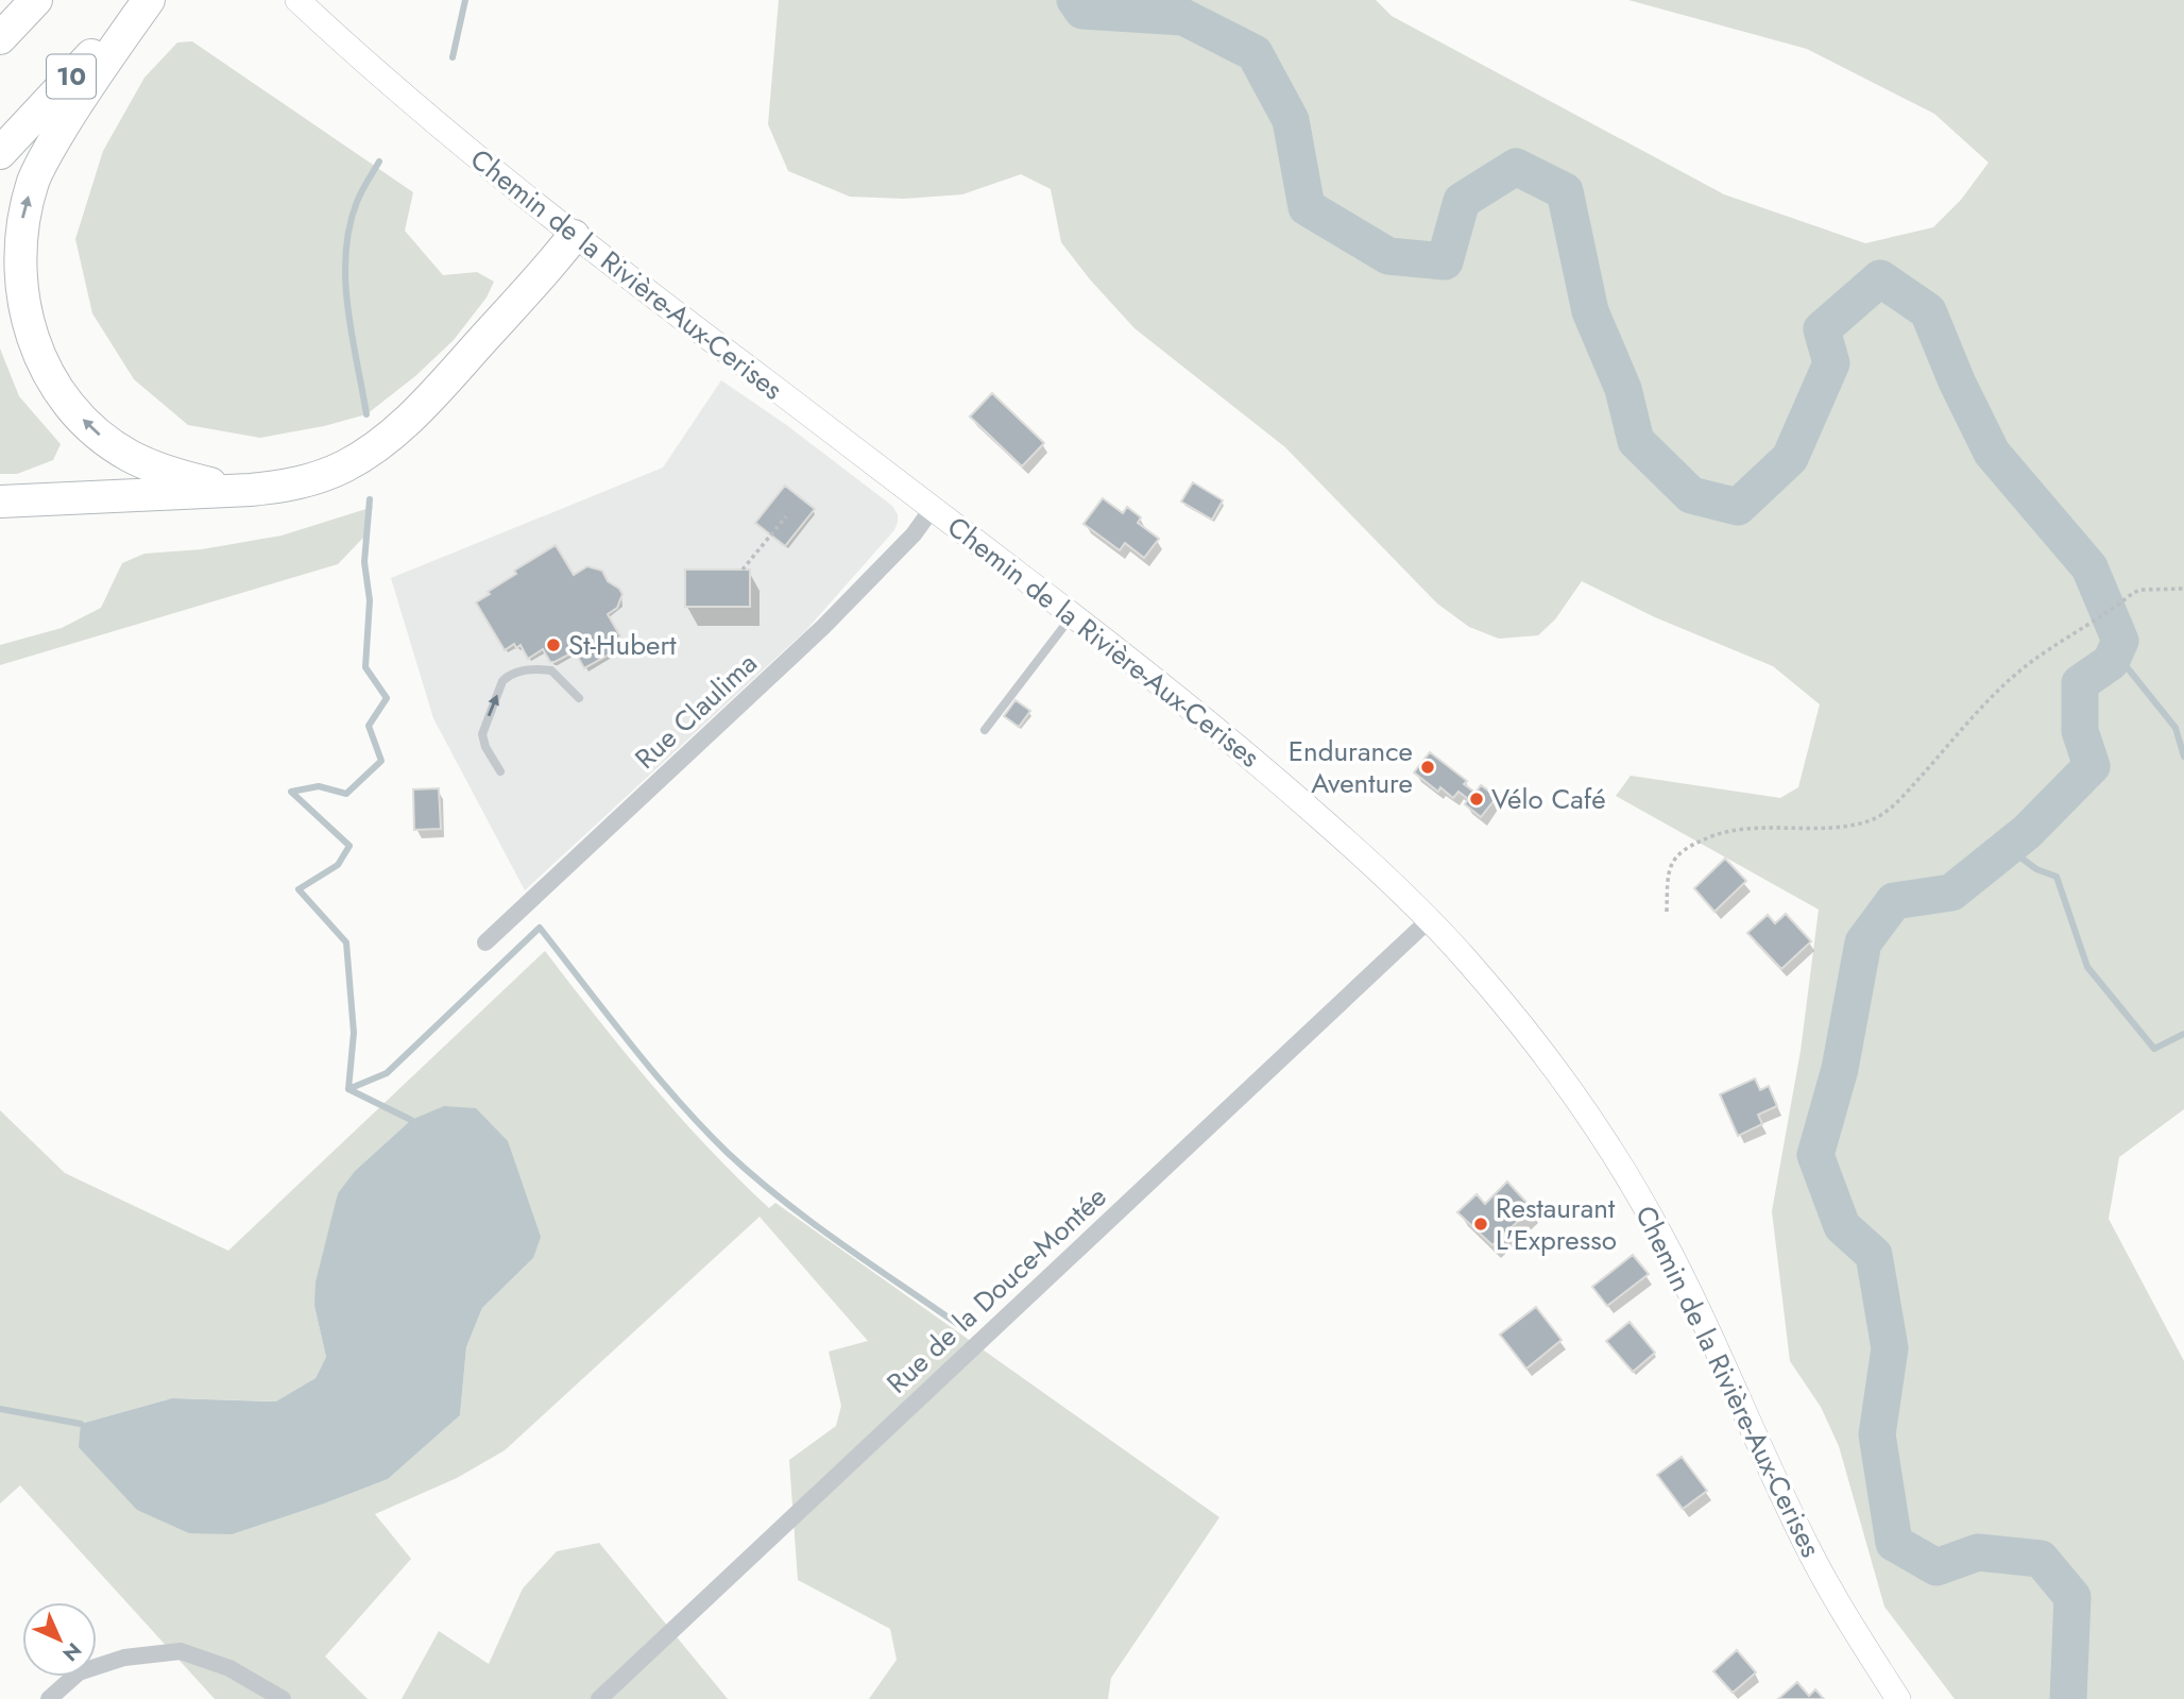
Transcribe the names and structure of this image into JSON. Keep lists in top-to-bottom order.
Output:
{
  "streets": {
    "highway": ["10"],
    "main road": ["Chemin de la Rivière-Aux-Cerises"],
    "street": ["Rue Claulima", "Rue de la Douce-Montée"]
  },
  "crossings": [
    ["Chemin de la Rivière-Aux-Cerises", "Rue Claulima"],
    ["Chemin de la Rivière-Aux-Cerises", "Rue de la Douce-Montée"]
  ],
  "places": [
    "St-Hubert",
    "Endurance Aventure",
    "Vélo Café",
    "Restaurant L'Expresso"
  ],
  "north": "bottom right"
}
